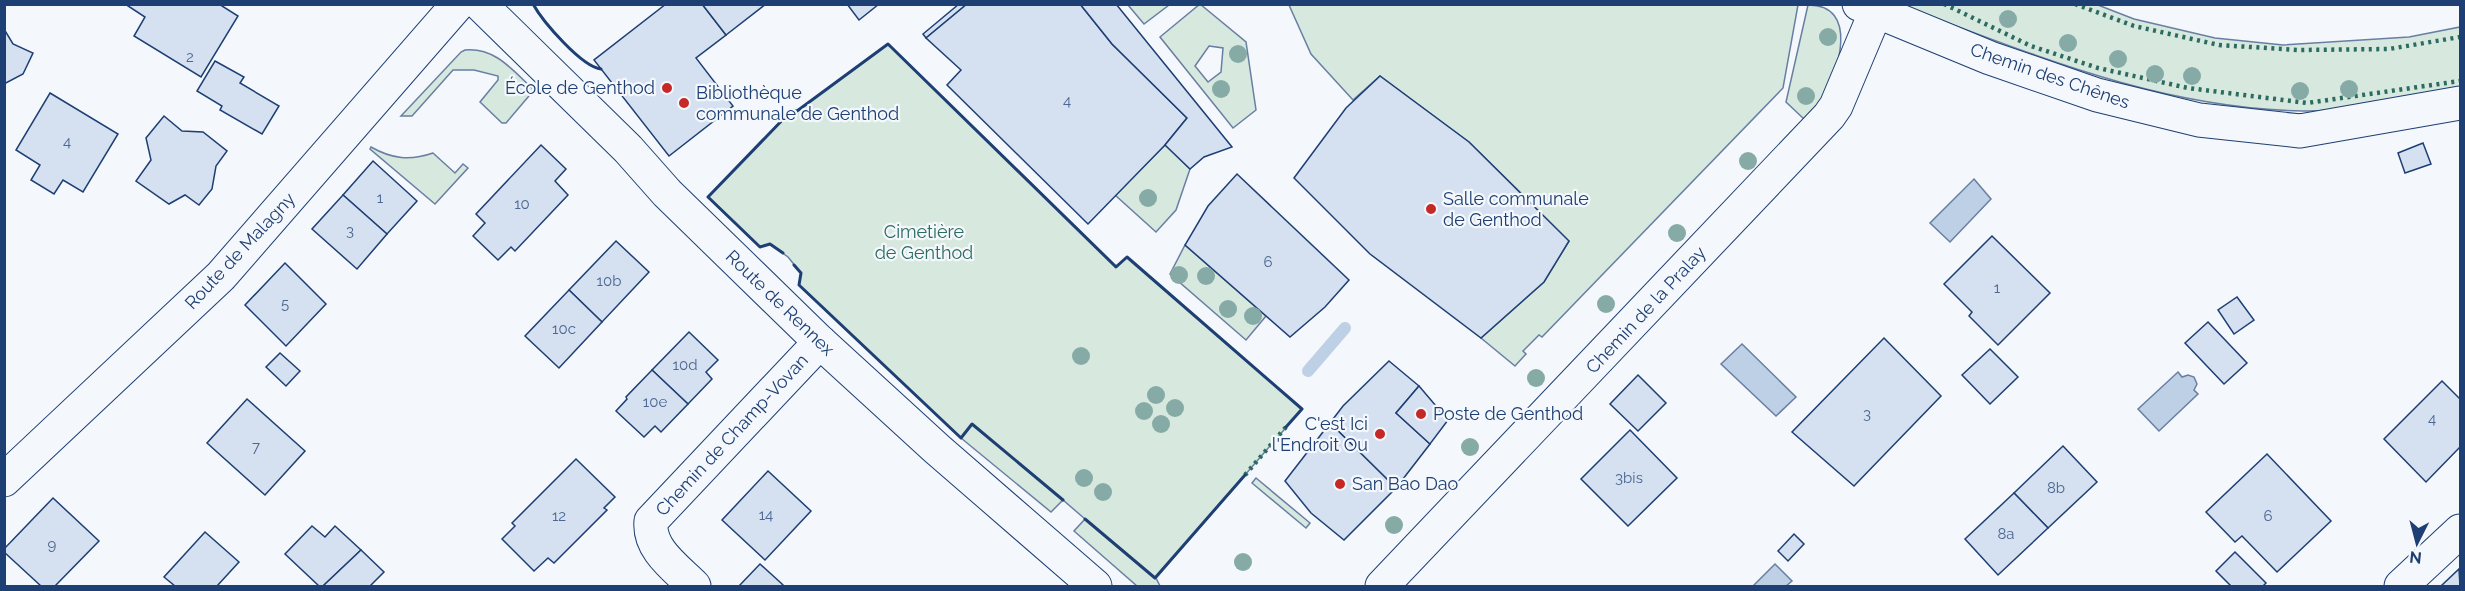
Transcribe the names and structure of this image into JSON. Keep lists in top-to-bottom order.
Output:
{
  "streets": {
    "street": [
      "Chemin des Chênes",
      "Route de Malagny",
      "Route de Rennex",
      "Chemin de la Pralay",
      "Chemin de Champ-Vovan"
    ]
  },
  "crossings": [
    ["Chemin des Chênes", "Chemin de la Pralay"],
    ["Route de Rennex", "Chemin de Champ-Vovan"]
  ],
  "parks": ["Cimetière de Genthod"],
  "places": [
    "École de Genthod",
    "Bibliothèque communale de Genthod",
    "Salle communale de Genthod",
    "Poste de Genthod",
    "C'est Ici l'Endroit Ou",
    "San Bao Dao"
  ],
  "house_numbers": [
    "2",
    "4",
    "4",
    "1",
    "10",
    "3",
    "6",
    "10b",
    "1",
    "5",
    "10c",
    "10d",
    "10e",
    "3",
    "4",
    "7",
    "3bis",
    "8b",
    "14",
    "12",
    "6",
    "8a",
    "9"
  ],
  "north": "bottom"
}
